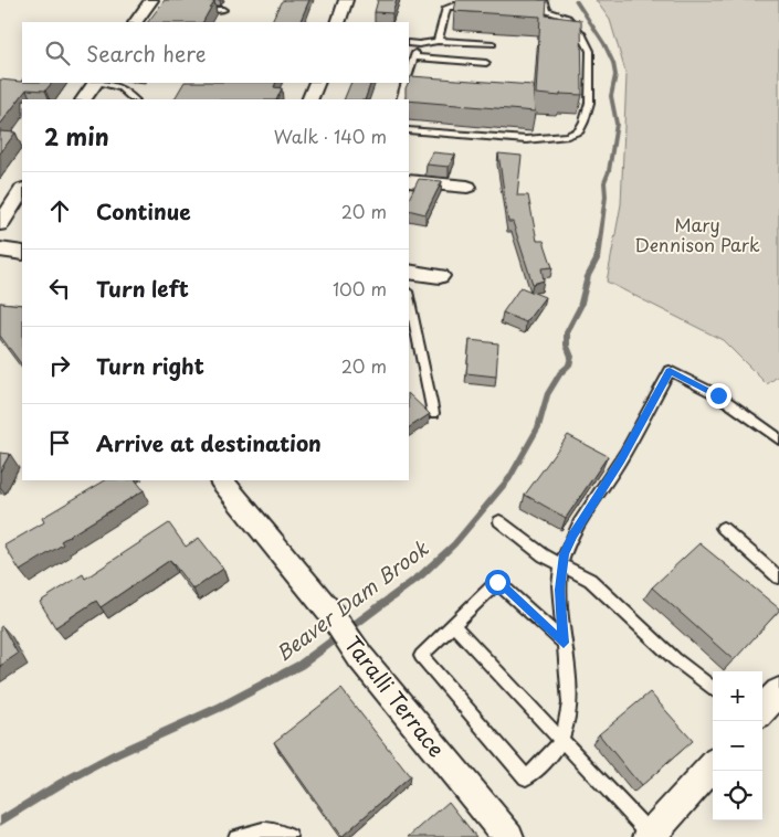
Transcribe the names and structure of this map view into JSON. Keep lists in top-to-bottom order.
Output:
{
  "streets": {
    "street": ["Taralli Terrace"]
  },
  "water": ["Beaver Dam Brook"],
  "parks": ["Mary Dennison Park"],
  "page": {
    "search": "Search here",
    "heading": ["2 min", "Walk · 140 m"],
    "list": [
      ["Continue", "20 m"],
      ["Turn left", "100 m"],
      ["Turn right", "20 m"],
      "Arrive at destination"
    ],
    "map_buttons": ["+", "−"]
  }
}
